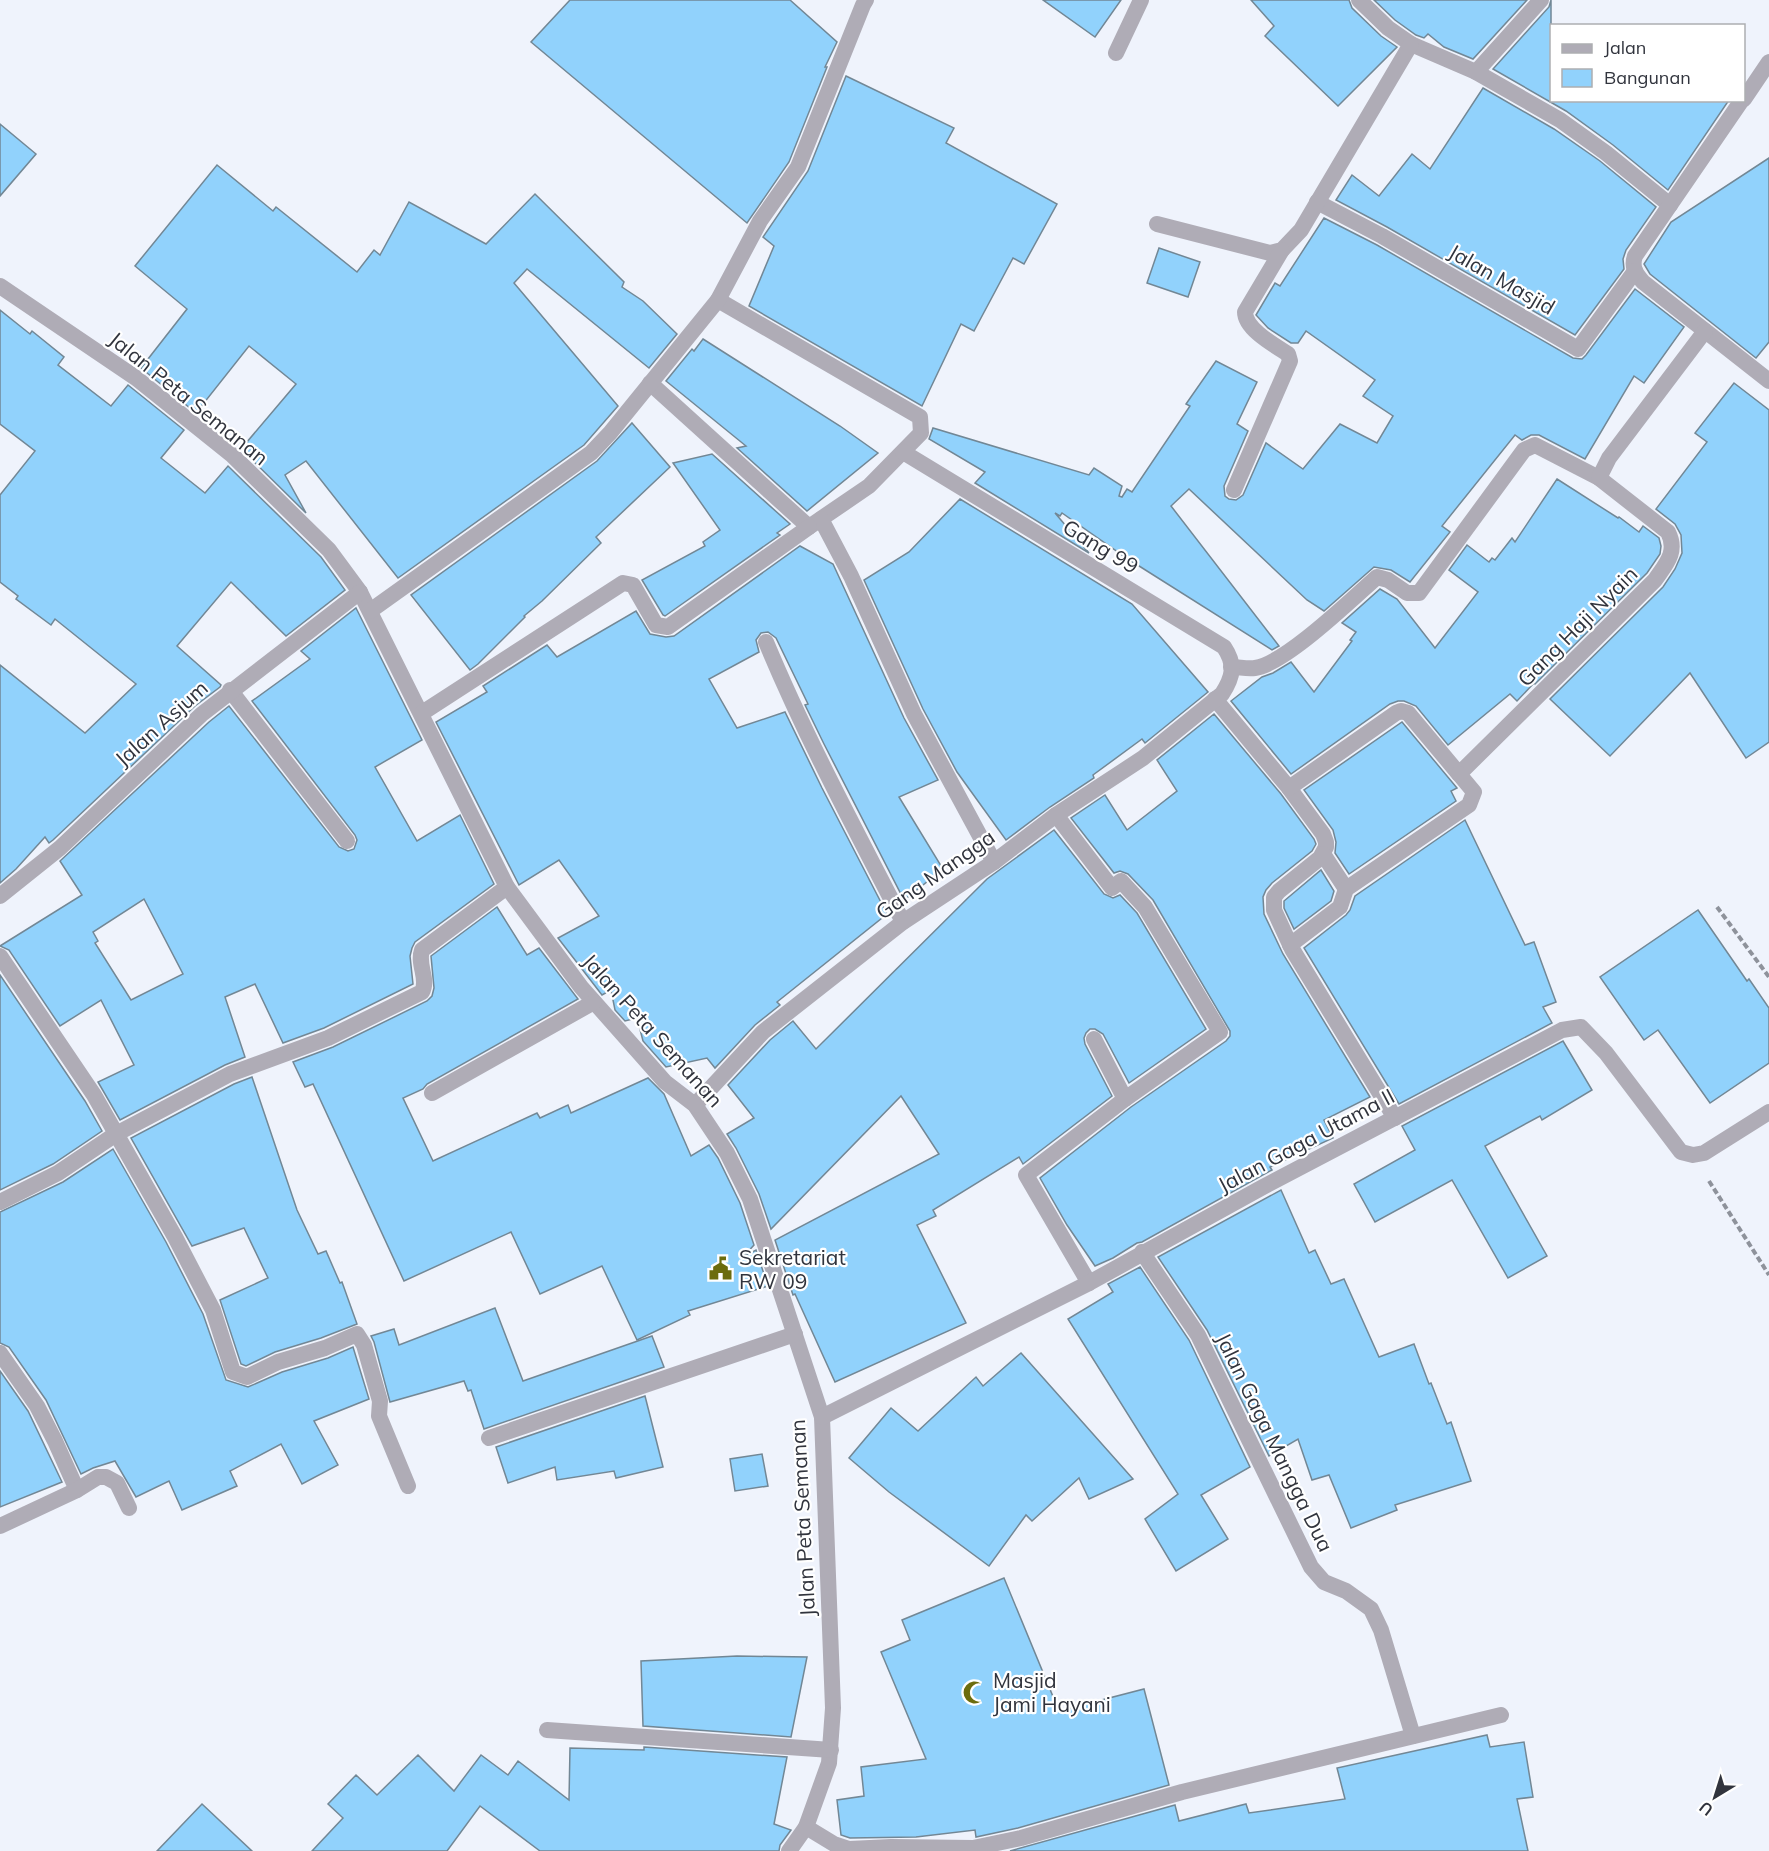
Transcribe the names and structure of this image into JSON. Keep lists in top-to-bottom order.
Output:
{
  "streets": {
    "street": [
      "Jalan Masjid",
      "Jalan Peta Semanan",
      "Gang 99",
      "Gang Haji Nyain",
      "Jalan Asjum",
      "Gang Mangga",
      "Jalan Gaga Utama II",
      "Jalan Gaga Mangga Dua"
    ]
  },
  "crossings": [
    ["Jalan Peta Semanan", "Jalan Asjum"],
    ["Jalan Peta Semanan", "Gang Mangga"],
    ["Jalan Peta Semanan", "Jalan Gaga Utama II"],
    ["Gang 99", "Gang Haji Nyain"],
    ["Jalan Gaga Utama II", "Jalan Gaga Mangga Dua"]
  ],
  "places": {
    "public building": ["Sekretariat RW 09"],
    "mosque": ["Masjid Jami Hayani"]
  },
  "legend": ["Jalan", "Bangunan"],
  "north": "bottom left"
}
